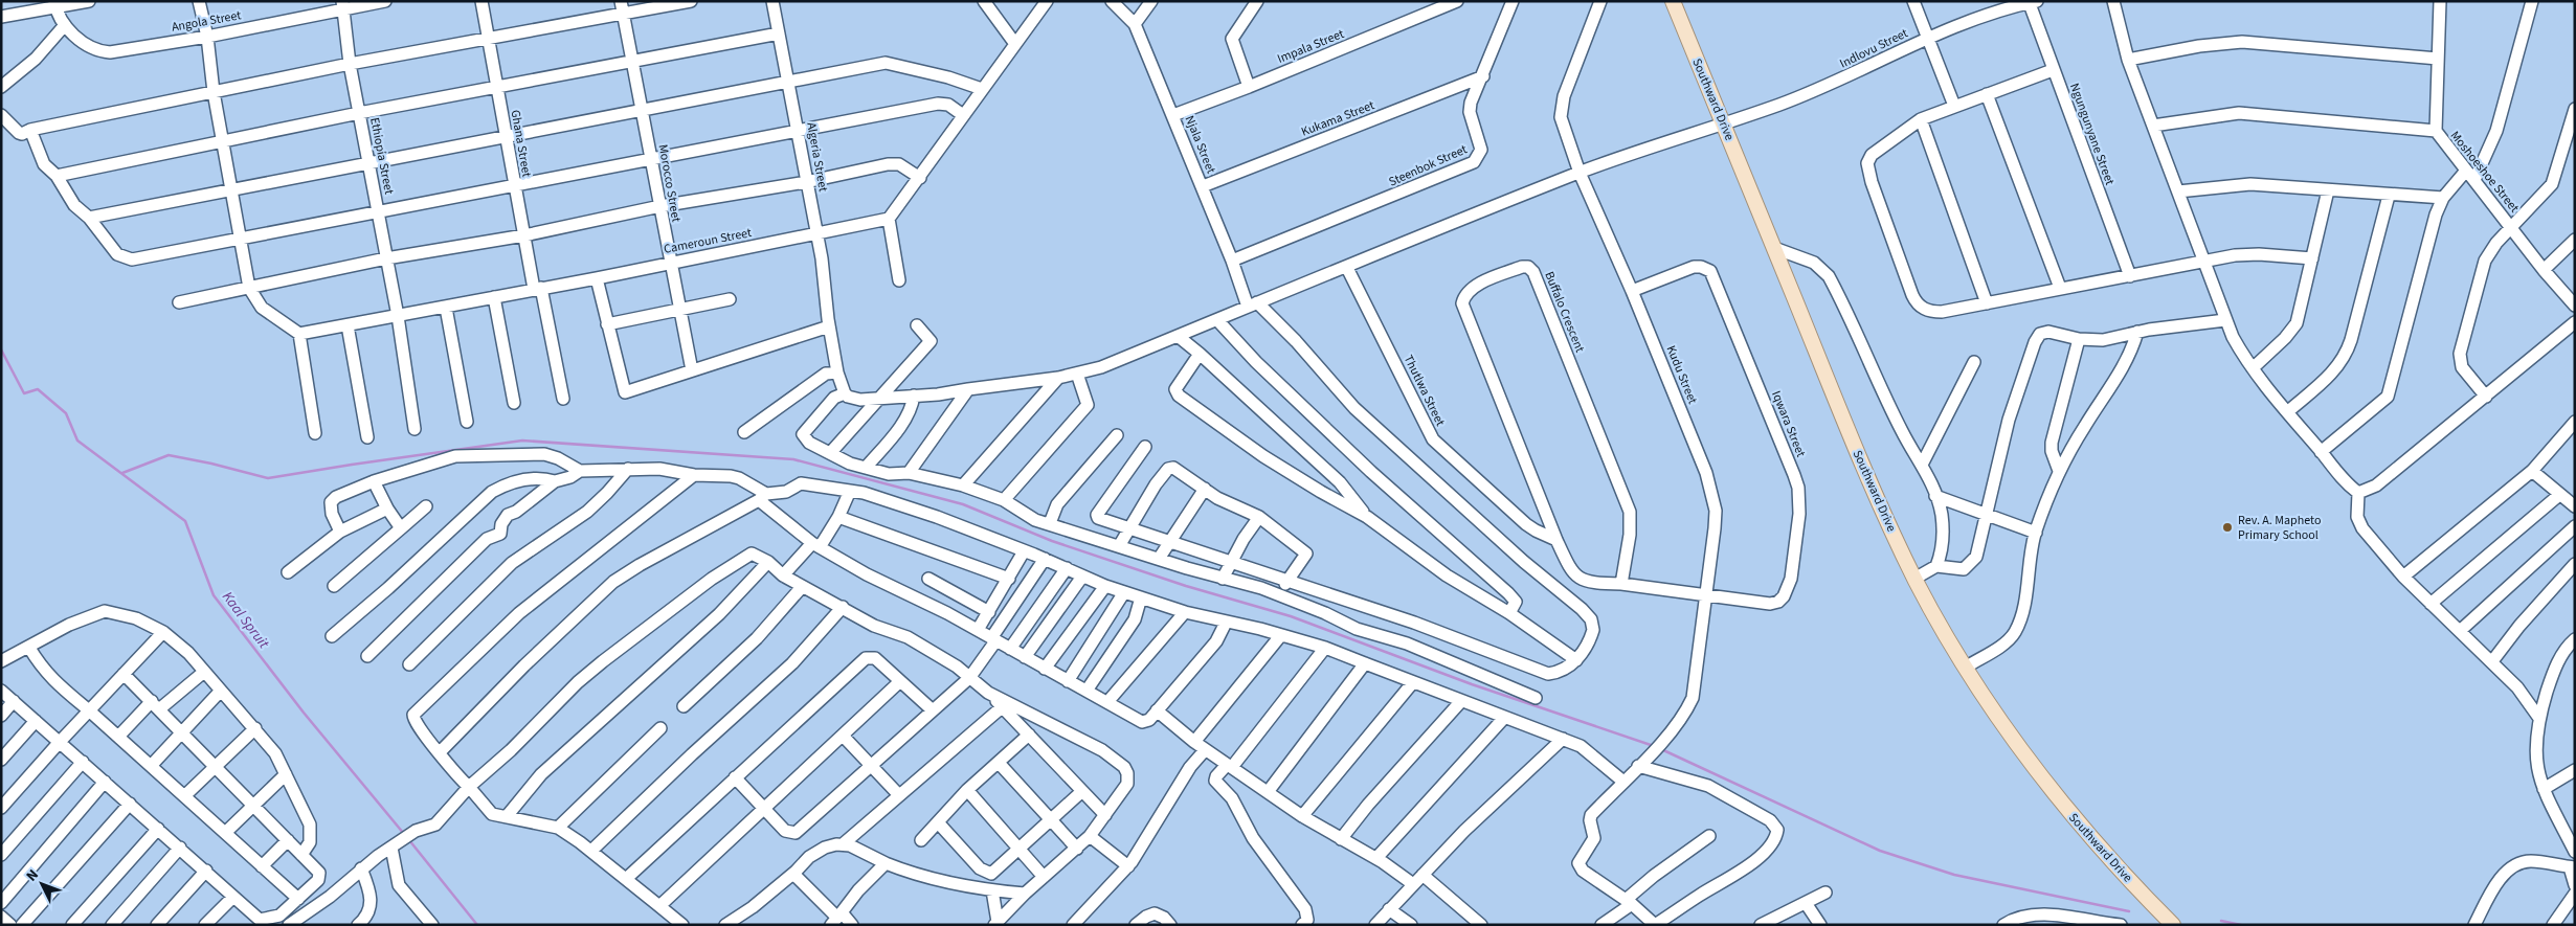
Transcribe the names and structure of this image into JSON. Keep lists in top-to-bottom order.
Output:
{
  "streets": {
    "main road": ["Southward Drive"],
    "street": [
      "Angola Street",
      "Impala Street",
      "Indlovu Street",
      "Kukama Street",
      "Ngungunyane Street",
      "Ghana Street",
      "Njala Street",
      "Ethiopia Street",
      "Algeria Street",
      "Steenbok Street",
      "Moshoeshoe Street",
      "Morocco Street",
      "Cameroun Street",
      "Buffalo Crescent",
      "Kudu Street",
      "Thutlwa Street",
      "Iqwara Street"
    ]
  },
  "crossings": [
    ["Angola Street", "Ethiopia Street"],
    ["Impala Street", "Njala Street"],
    ["Indlovu Street", "Southward Drive"],
    ["Indlovu Street", "Ngungunyane Street"],
    ["Indlovu Street", "Njala Street"],
    ["Indlovu Street", "Algeria Street"],
    ["Indlovu Street", "Kudu Street"],
    ["Indlovu Street", "Thutlwa Street"],
    ["Kukama Street", "Njala Street"],
    ["Kukama Street", "Steenbok Street"],
    ["Ghana Street", "Cameroun Street"],
    ["Njala Street", "Steenbok Street"],
    ["Ethiopia Street", "Cameroun Street"],
    ["Algeria Street", "Cameroun Street"],
    ["Morocco Street", "Cameroun Street"],
    ["Buffalo Crescent", "Thutlwa Street"],
    ["Kudu Street", "Iqwara Street"]
  ],
  "water": ["Kaal Spruit"],
  "places": ["Rev. A. Mapheto Primary School"],
  "north": "top left"
}
